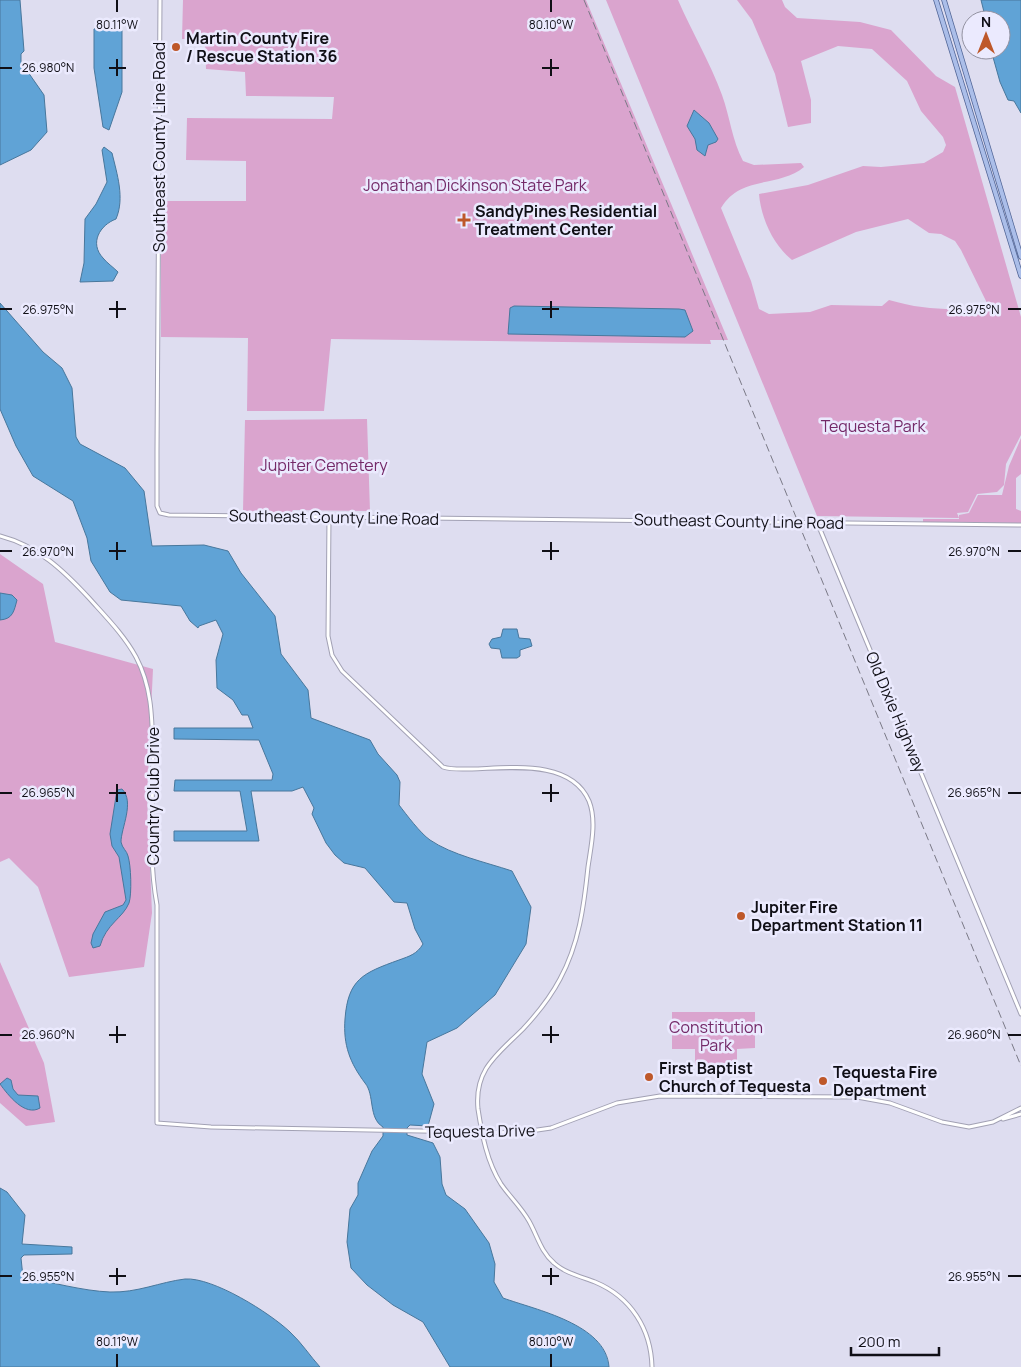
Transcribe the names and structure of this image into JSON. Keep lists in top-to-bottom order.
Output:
{
  "streets": {
    "street": [
      "Southeast County Line Road",
      "Old Dixie Highway",
      "Country Club Drive",
      "Tequesta Drive"
    ]
  },
  "crossings": [
    ["Southeast County Line Road", "Old Dixie Highway"],
    ["Country Club Drive", "Tequesta Drive"]
  ],
  "parks": [
    "Jonathan Dickinson State Park",
    "Tequesta Park",
    "Jupiter Cemetery",
    "Constitution Park"
  ],
  "places": {
    "other": [
      "Martin County Fire / Rescue Station 36",
      "Jupiter Fire Department Station 11",
      "First Baptist Church of Tequesta",
      "Tequesta Fire Department"
    ],
    "health": ["SandyPines Residential Treatment Center"]
  },
  "scale_bar": "200 m",
  "north": "top",
  "coordinates": [
    "80.11°W",
    "80.10°W",
    "26.980°N",
    "26.975°N",
    "26.970°N",
    "26.965°N",
    "26.960°N",
    "26.955°N"
  ]
}
